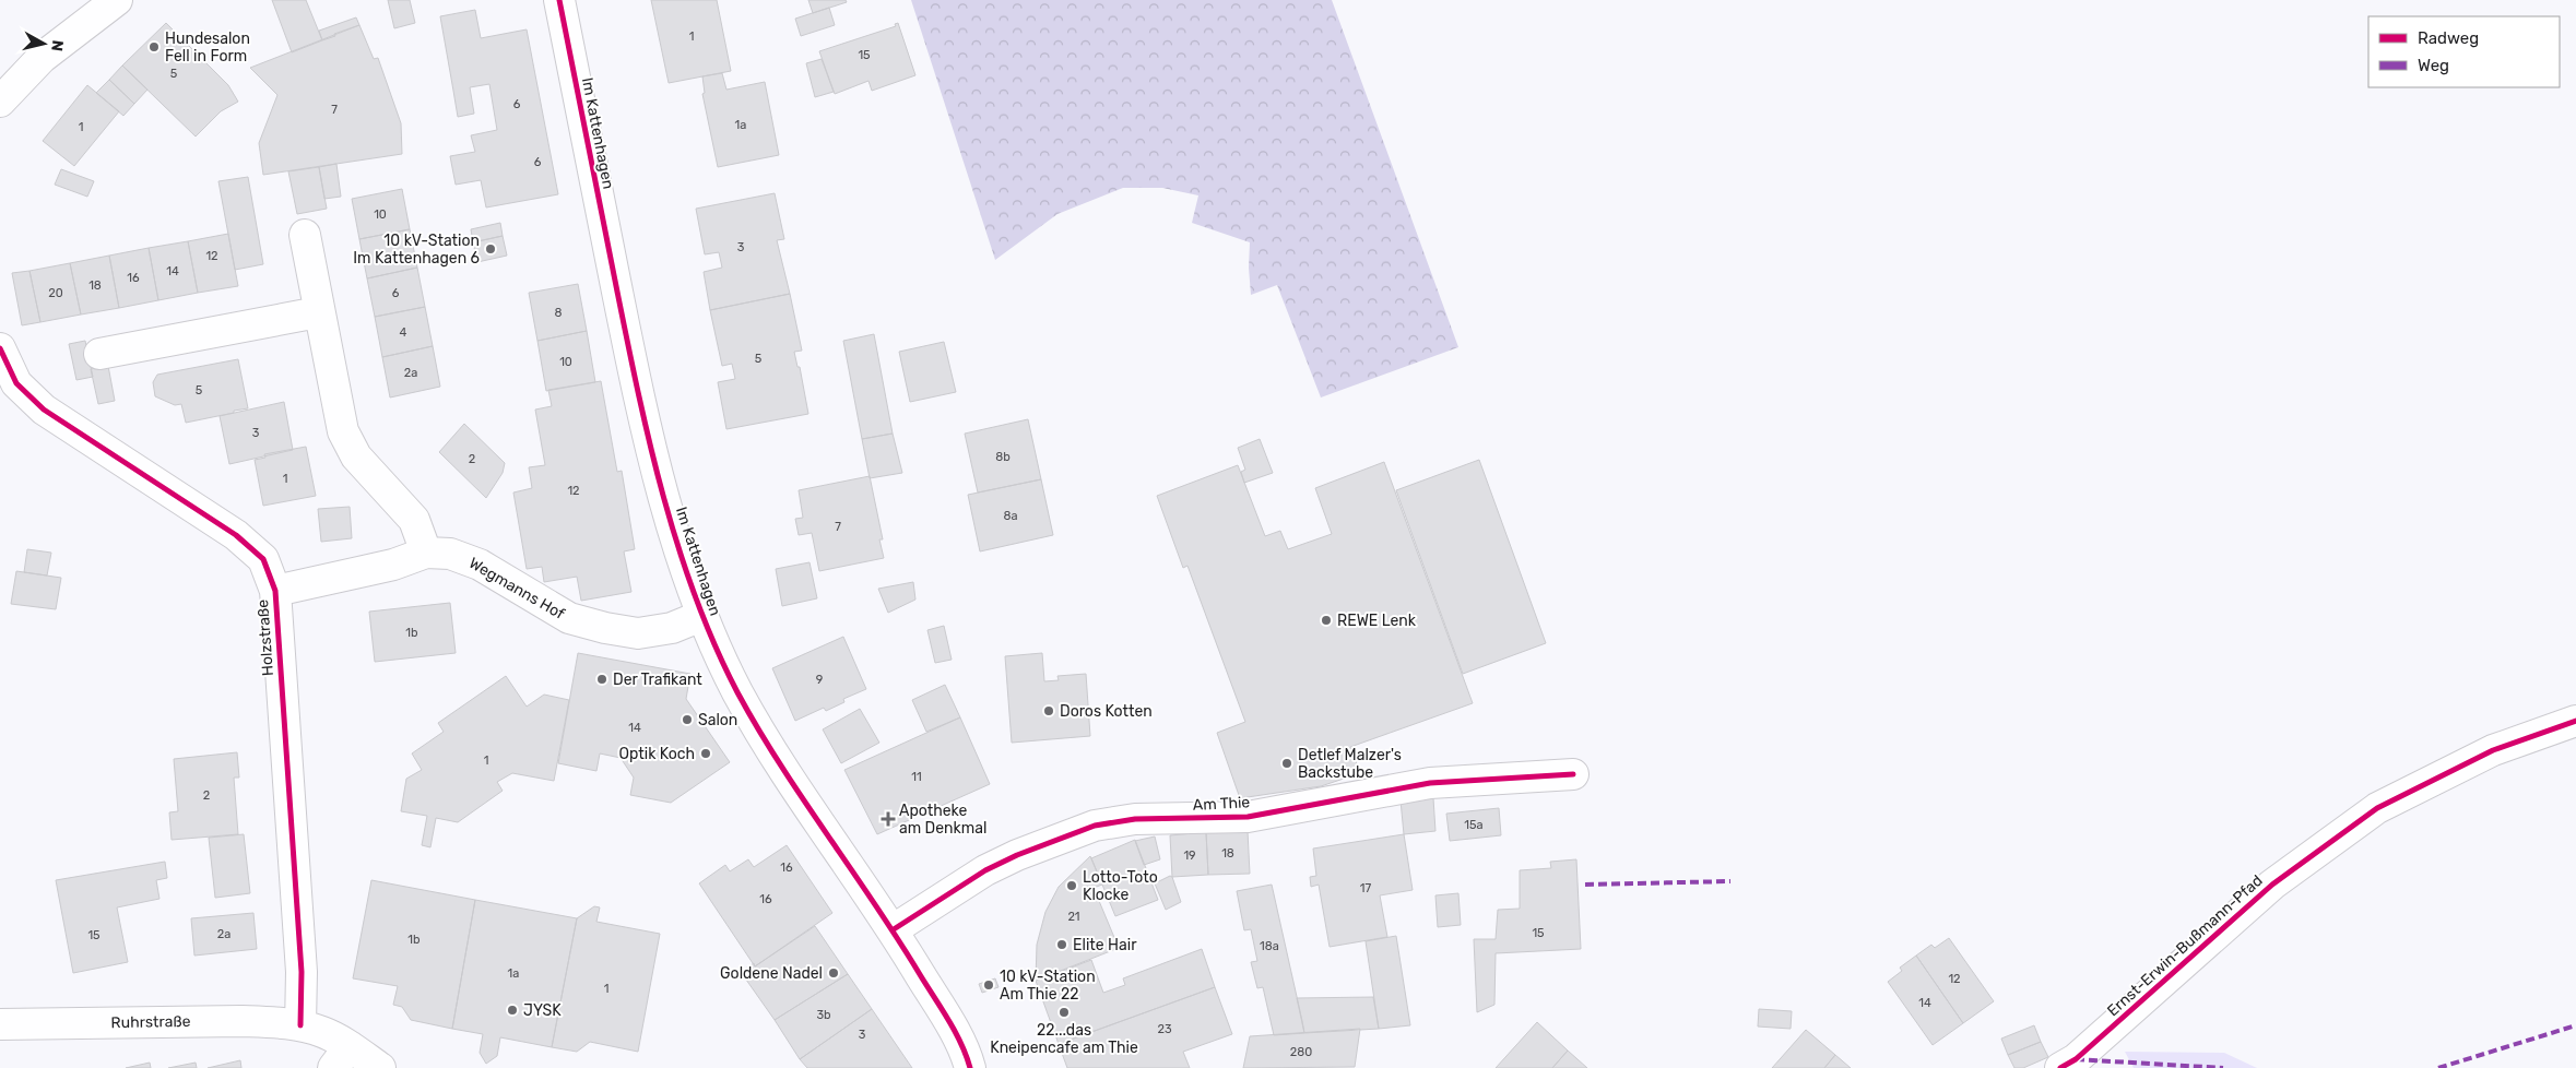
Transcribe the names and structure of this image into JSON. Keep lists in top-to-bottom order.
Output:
{
  "streets": {
    "street": [
      "Im Kattenhagen",
      "Wegmanns Hof",
      "Holzstraße",
      "Am Thie",
      "Ernst-Erwin-Bußmann-Pfad",
      "Ruhrstraße"
    ]
  },
  "crossings": [
    ["Im Kattenhagen", "Wegmanns Hof"],
    ["Im Kattenhagen", "Am Thie"],
    ["Wegmanns Hof", "Holzstraße"],
    ["Holzstraße", "Ruhrstraße"]
  ],
  "places": {
    "other": [
      "Hundesalon Fell in Form",
      "10 kV-Station Im Kattenhagen 6",
      "REWE Lenk",
      "Der Trafikant",
      "Doros Kotten",
      "Salon",
      "Optik Koch",
      "Detlef Malzer's Backstube",
      "Lotto-Toto Klocke",
      "Elite Hair",
      "Goldene Nadel",
      "10 kV-Station Am Thie 22",
      "JYSK",
      "22...das Kneipencafe am Thie"
    ],
    "health": ["Apotheke am Denkmal"]
  },
  "house_numbers": [
    "1",
    "15",
    "5",
    "6",
    "7",
    "1a",
    "1",
    "6",
    "10",
    "3",
    "12",
    "14",
    "16",
    "18",
    "20",
    "6",
    "8",
    "4",
    "5",
    "10",
    "2a",
    "5",
    "3",
    "8b",
    "2",
    "1",
    "12",
    "8a",
    "7",
    "1b",
    "9",
    "14",
    "1",
    "11",
    "2",
    "15a",
    "18",
    "19",
    "16",
    "17",
    "16",
    "21",
    "15",
    "2a",
    "15",
    "1b",
    "18a",
    "1a",
    "12",
    "1",
    "14",
    "3b",
    "23",
    "3",
    "280"
  ],
  "legend": ["Radweg", "Weg"],
  "north": "right"
}
